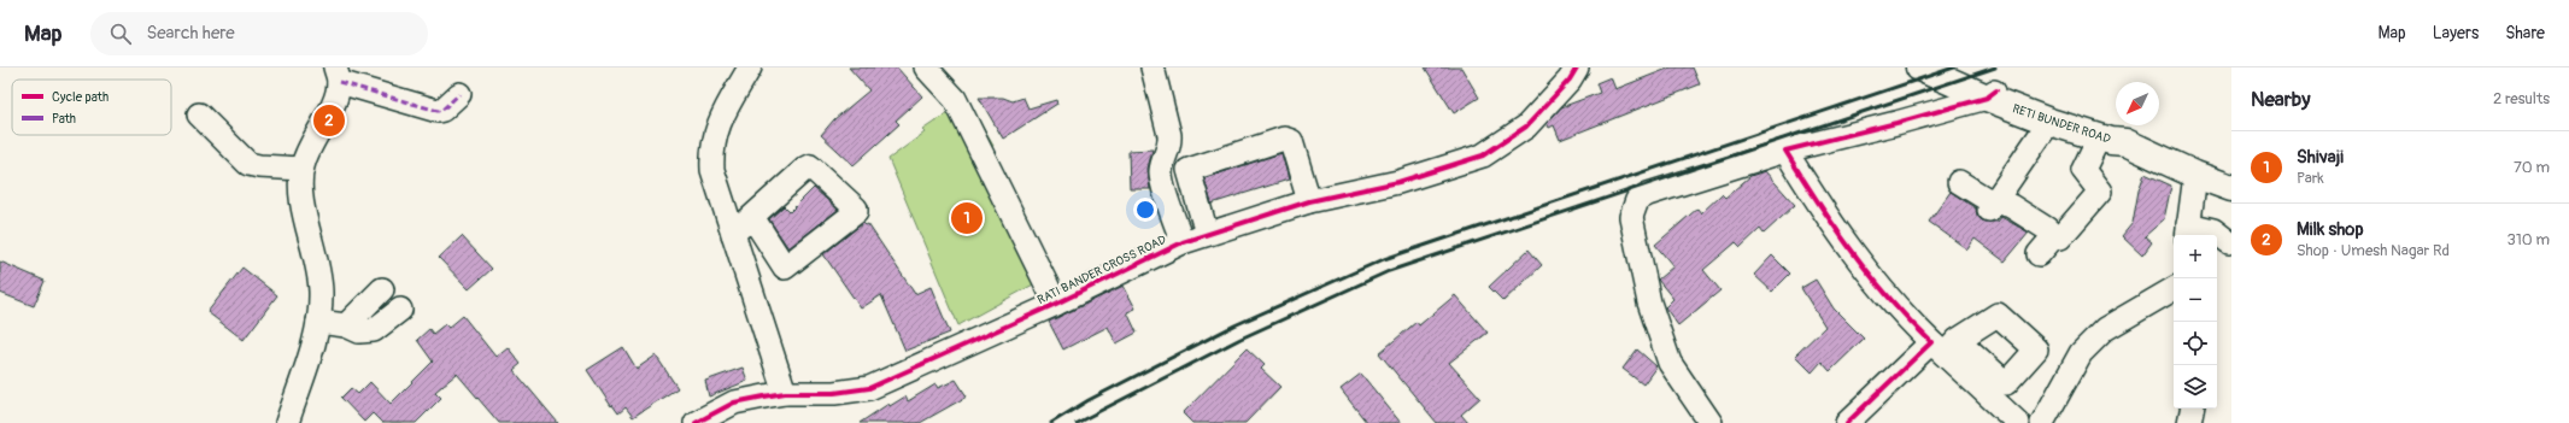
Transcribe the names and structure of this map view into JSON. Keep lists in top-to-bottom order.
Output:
{
  "streets": {
    "main road": ["RETI BUNDER ROAD"],
    "street": ["RATI BANDER CROSS ROAD"]
  },
  "legend": ["Cycle path", "Path"],
  "north": "bottom left",
  "page": {
    "header": "Map",
    "search": "Search here",
    "nav": ["Map", "Layers", "Share"],
    "heading": ["Nearby", "2 results"],
    "pins": ["2", "1"],
    "list": [
      {
        "mark": "1",
        "name": "Shivaji",
        "note": "Park",
        "value": "70 m"
      },
      {
        "mark": "2",
        "name": "Milk shop",
        "note": "Shop · Umesh Nagar Rd",
        "value": "310 m"
      }
    ],
    "map_buttons": ["+", "−"]
  }
}
